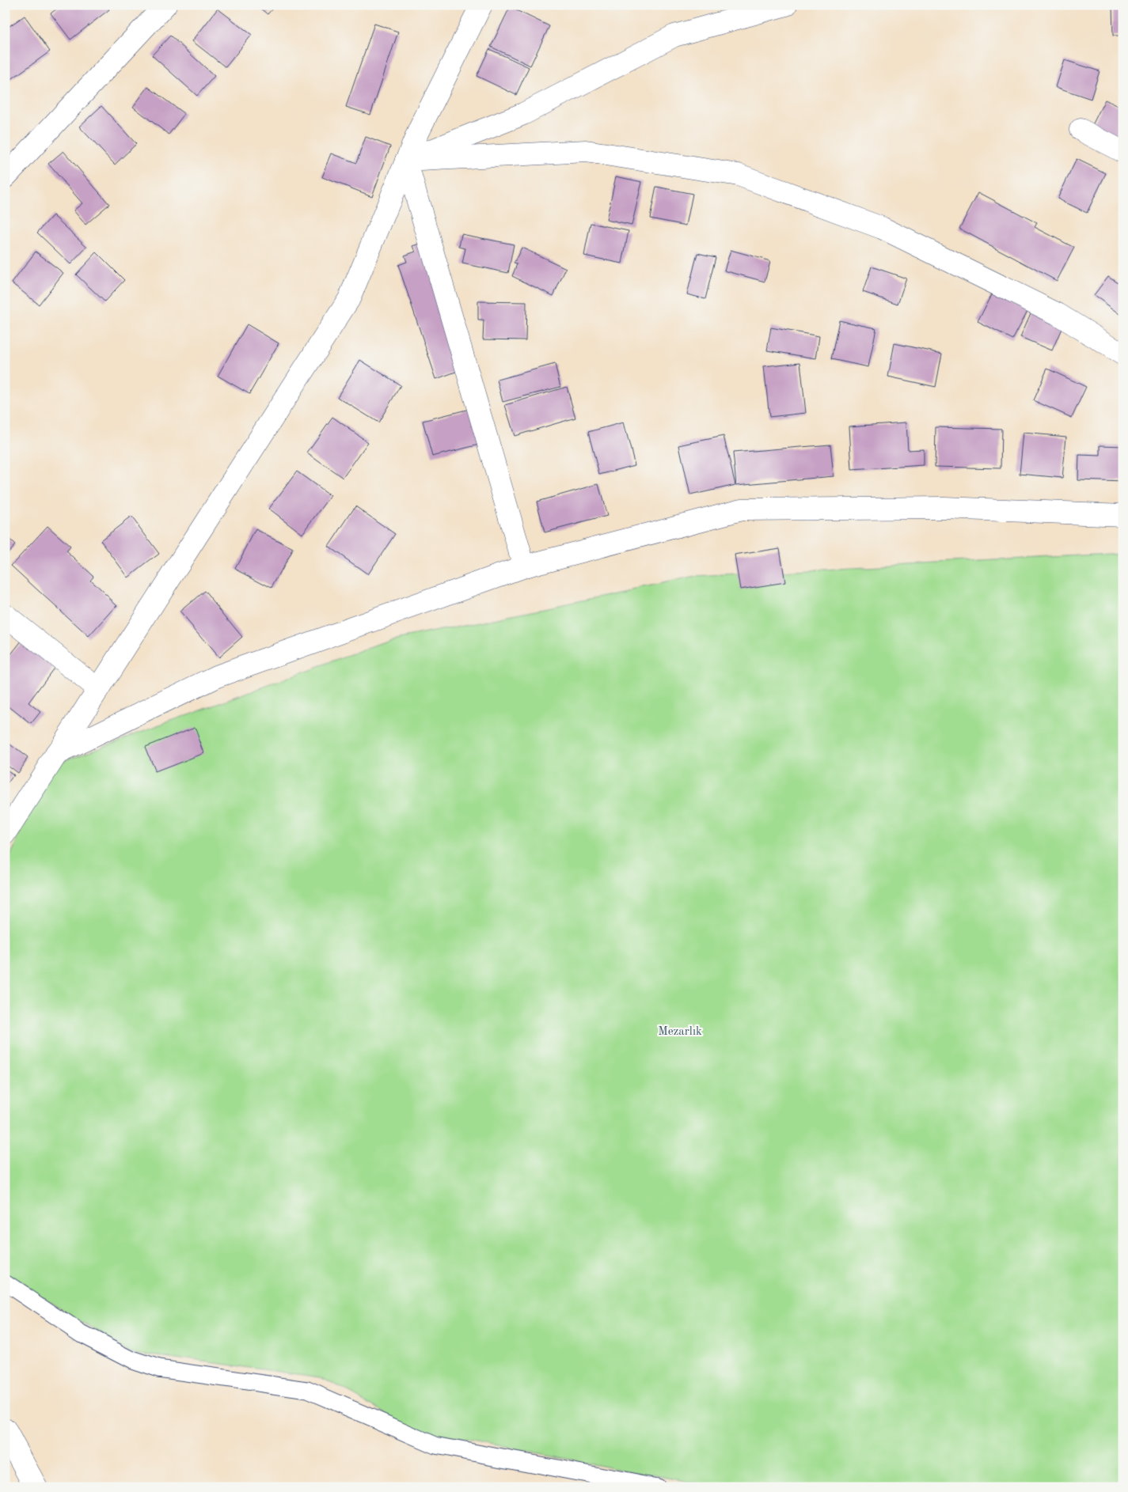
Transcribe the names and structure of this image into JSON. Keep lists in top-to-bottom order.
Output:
{
  "parks": ["Mezarlık"]
}
